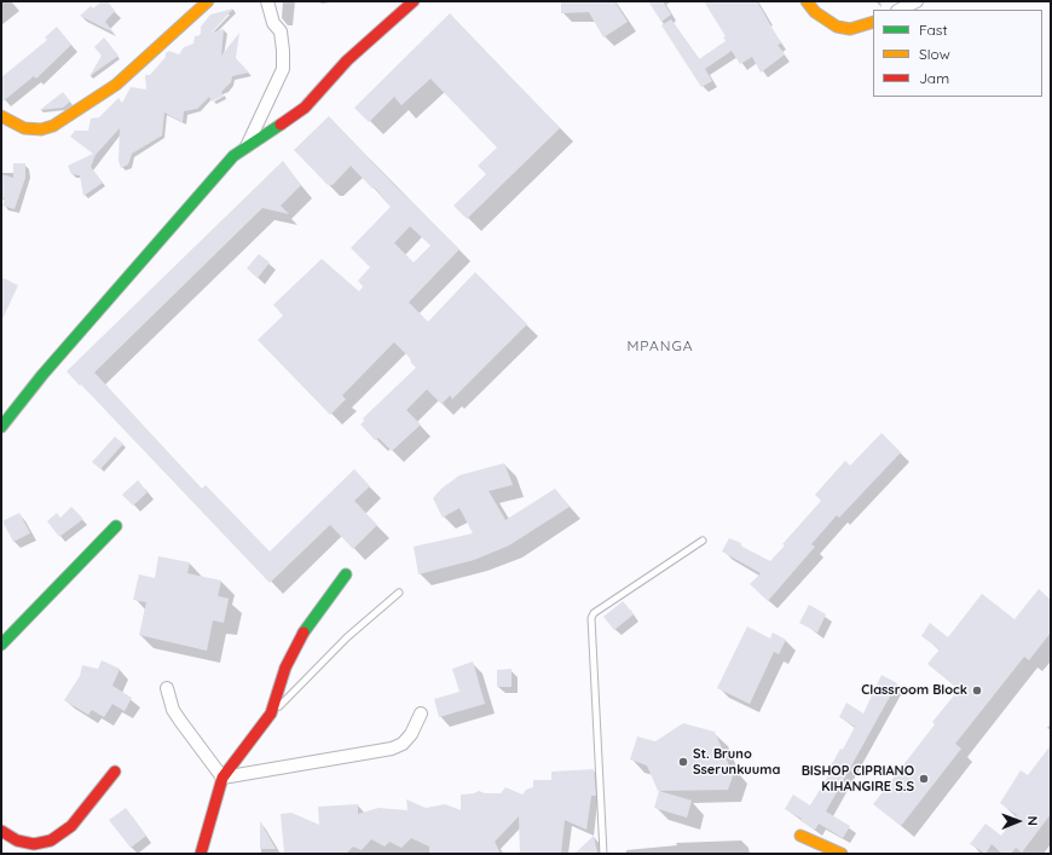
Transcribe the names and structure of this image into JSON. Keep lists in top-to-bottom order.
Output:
{
  "districts": ["MPANGA"],
  "places": ["Classroom Block", "St. Bruno Sserunkuuma", "BISHOP CIPRIANO KIHANGIRE S.S"],
  "legend": ["Fast", "Slow", "Jam"],
  "north": "right"
}
